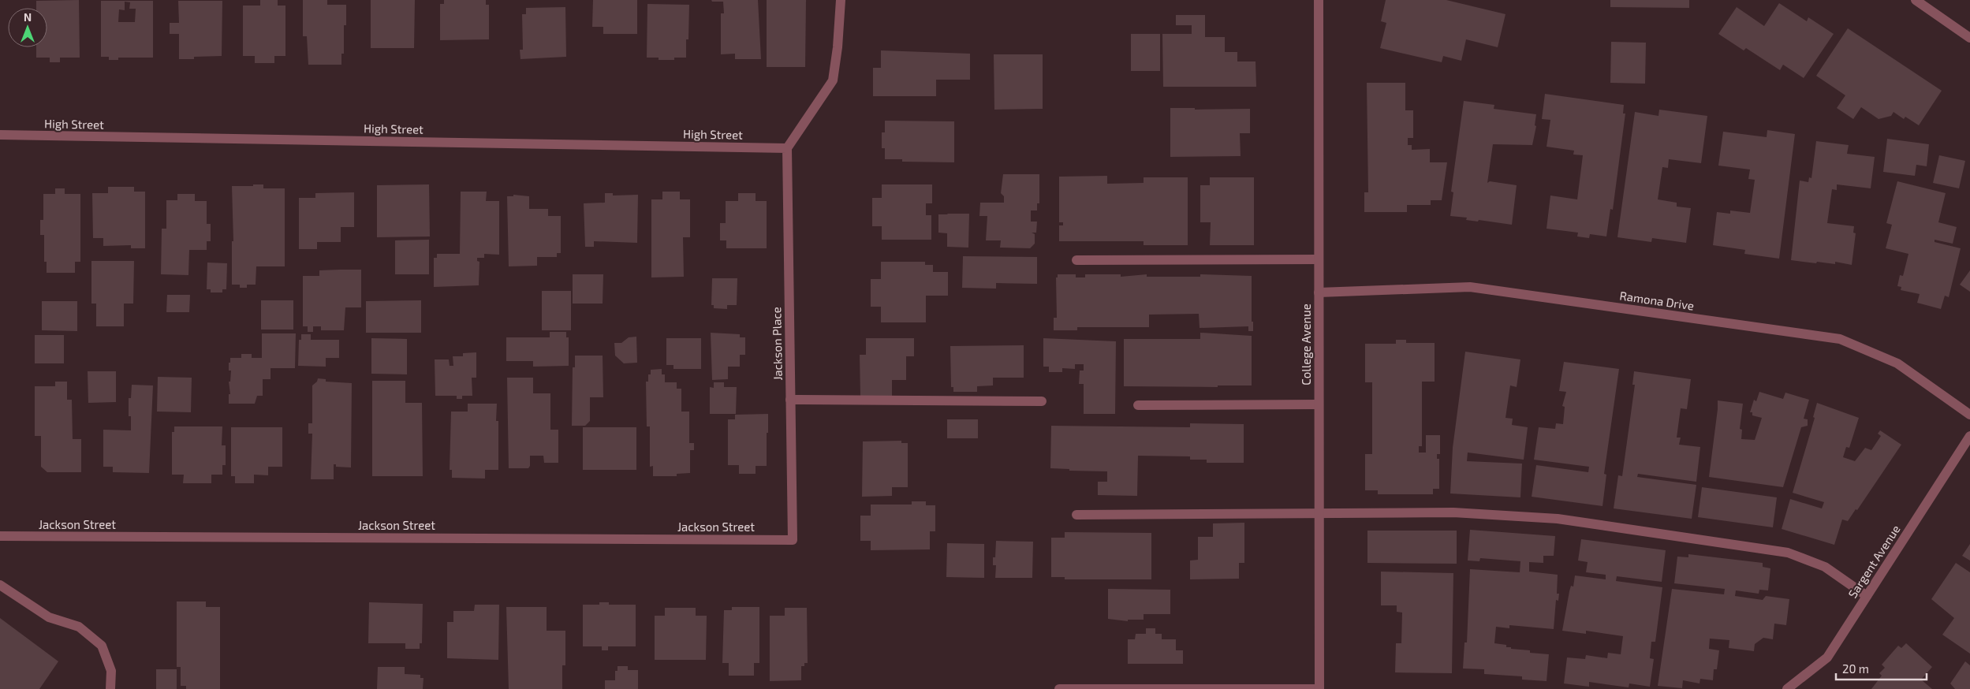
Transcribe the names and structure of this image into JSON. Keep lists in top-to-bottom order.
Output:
{
  "streets": {
    "street": [
      "High Street",
      "Ramona Drive",
      "Jackson Place",
      "College Avenue",
      "Jackson Street",
      "Sargent Avenue"
    ]
  },
  "crossings": [
    ["High Street", "Jackson Place"],
    ["Ramona Drive", "College Avenue"],
    ["Jackson Place", "Jackson Street"]
  ],
  "scale_bar": "20 m",
  "north": "top"
}
